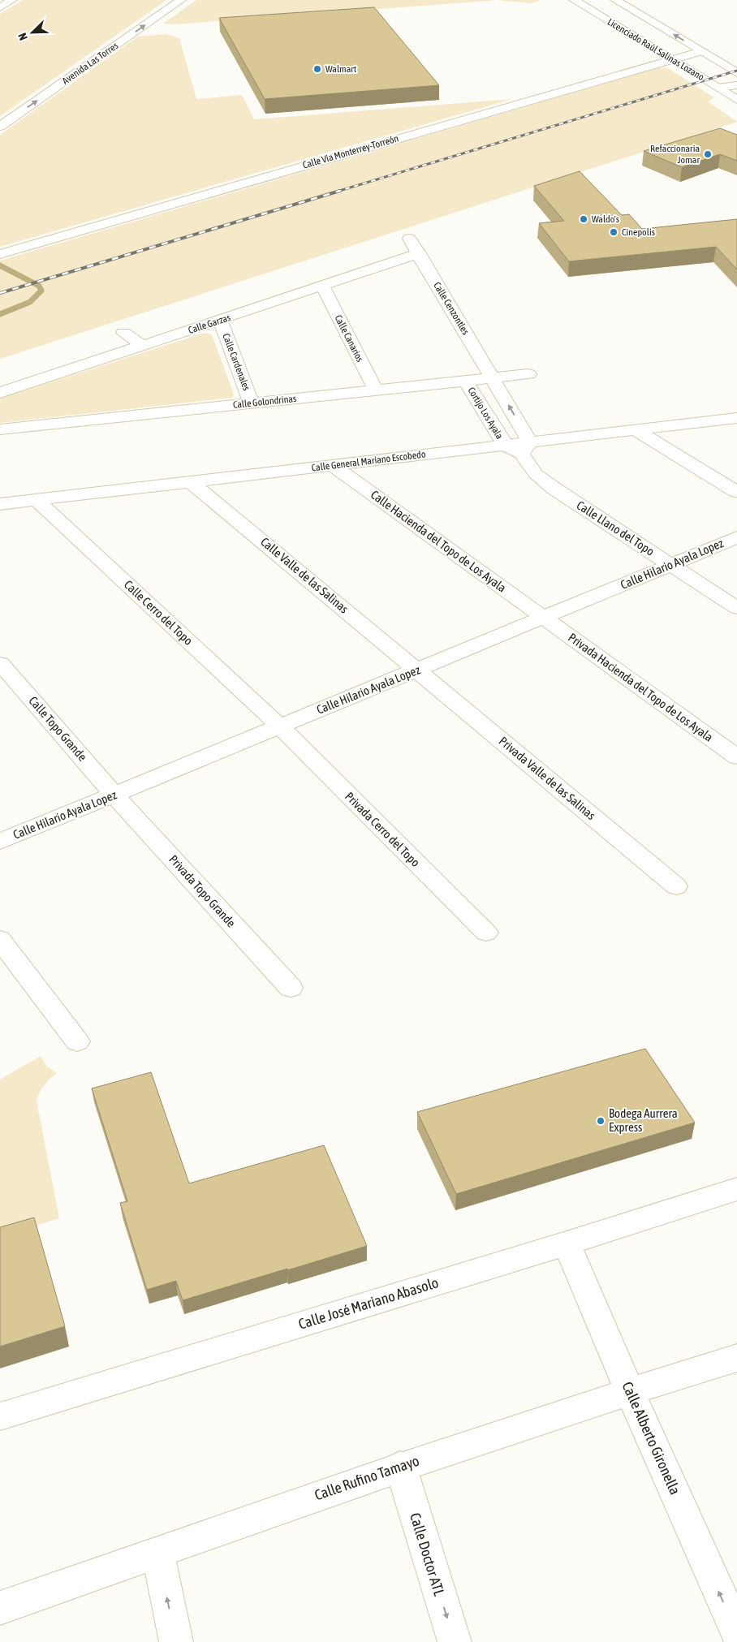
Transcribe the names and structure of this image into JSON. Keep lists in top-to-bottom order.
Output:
{
  "streets": {
    "street": [
      "Licenciado Raúl Salinas Lozano",
      "Avenida Las Torres",
      "Calle Vía Monterrey-Torreón",
      "Calle Cenzontles",
      "Calle Garzas",
      "Calle Canarios",
      "Calle Cardenales",
      "Calle Golondrinas",
      "Cortijo Los Ayala",
      "Calle General Mariano Escobedo",
      "Calle Llano del Topo",
      "Calle Hacienda del Topo de Los Ayala",
      "Calle Hilario Ayala Lopez",
      "Calle Valle de las Salinas",
      "Calle Cerro del Topo",
      "Privada Hacienda del Topo de Los Ayala",
      "Calle Topo Grande",
      "Privada Valle de las Salinas",
      "Privada Cerro del Topo",
      "Privada Topo Grande",
      "Calle José Mariano Abasolo",
      "Calle Alberto Gironella",
      "Calle Rufino Tamayo",
      "Calle Doctor ATL"
    ]
  },
  "crossings": [
    ["Licenciado Raúl Salinas Lozano", "Calle Vía Monterrey-Torreón"],
    ["Calle Cenzontles", "Calle Garzas"],
    ["Calle Cenzontles", "Calle Golondrinas"],
    ["Calle Cenzontles", "Cortijo Los Ayala"],
    ["Calle Garzas", "Calle Canarios"],
    ["Calle Garzas", "Calle Cardenales"],
    ["Calle Canarios", "Calle Golondrinas"],
    ["Calle Cardenales", "Calle Golondrinas"],
    ["Calle Golondrinas", "Cortijo Los Ayala"],
    ["Cortijo Los Ayala", "Calle General Mariano Escobedo"],
    ["Cortijo Los Ayala", "Calle Llano del Topo"],
    ["Calle General Mariano Escobedo", "Calle Llano del Topo"],
    ["Calle General Mariano Escobedo", "Calle Hacienda del Topo de Los Ayala"],
    ["Calle General Mariano Escobedo", "Calle Valle de las Salinas"],
    ["Calle General Mariano Escobedo", "Calle Cerro del Topo"],
    ["Calle Llano del Topo", "Calle Hilario Ayala Lopez"],
    ["Calle Hacienda del Topo de Los Ayala", "Calle Hilario Ayala Lopez"],
    ["Calle Hacienda del Topo de Los Ayala", "Privada Hacienda del Topo de Los Ayala"],
    ["Calle Hilario Ayala Lopez", "Calle Valle de las Salinas"],
    ["Calle Hilario Ayala Lopez", "Calle Cerro del Topo"],
    ["Calle Hilario Ayala Lopez", "Privada Hacienda del Topo de Los Ayala"],
    ["Calle Hilario Ayala Lopez", "Calle Topo Grande"],
    ["Calle Hilario Ayala Lopez", "Privada Valle de las Salinas"],
    ["Calle Hilario Ayala Lopez", "Privada Cerro del Topo"],
    ["Calle Hilario Ayala Lopez", "Privada Topo Grande"],
    ["Calle Valle de las Salinas", "Privada Valle de las Salinas"],
    ["Calle Cerro del Topo", "Privada Cerro del Topo"],
    ["Calle Topo Grande", "Privada Topo Grande"],
    ["Calle José Mariano Abasolo", "Calle Alberto Gironella"],
    ["Calle Alberto Gironella", "Calle Rufino Tamayo"],
    ["Calle Rufino Tamayo", "Calle Doctor ATL"]
  ],
  "one_way": ["Avenida Las Torres", "Calle Alberto Gironella", "Calle Doctor ATL"],
  "places": [
    "Walmart",
    "Refaccionaria Jomar",
    "Waldo's",
    "Cinepolis",
    "Bodega Aurrera Express"
  ],
  "north": "bottom left"
}
